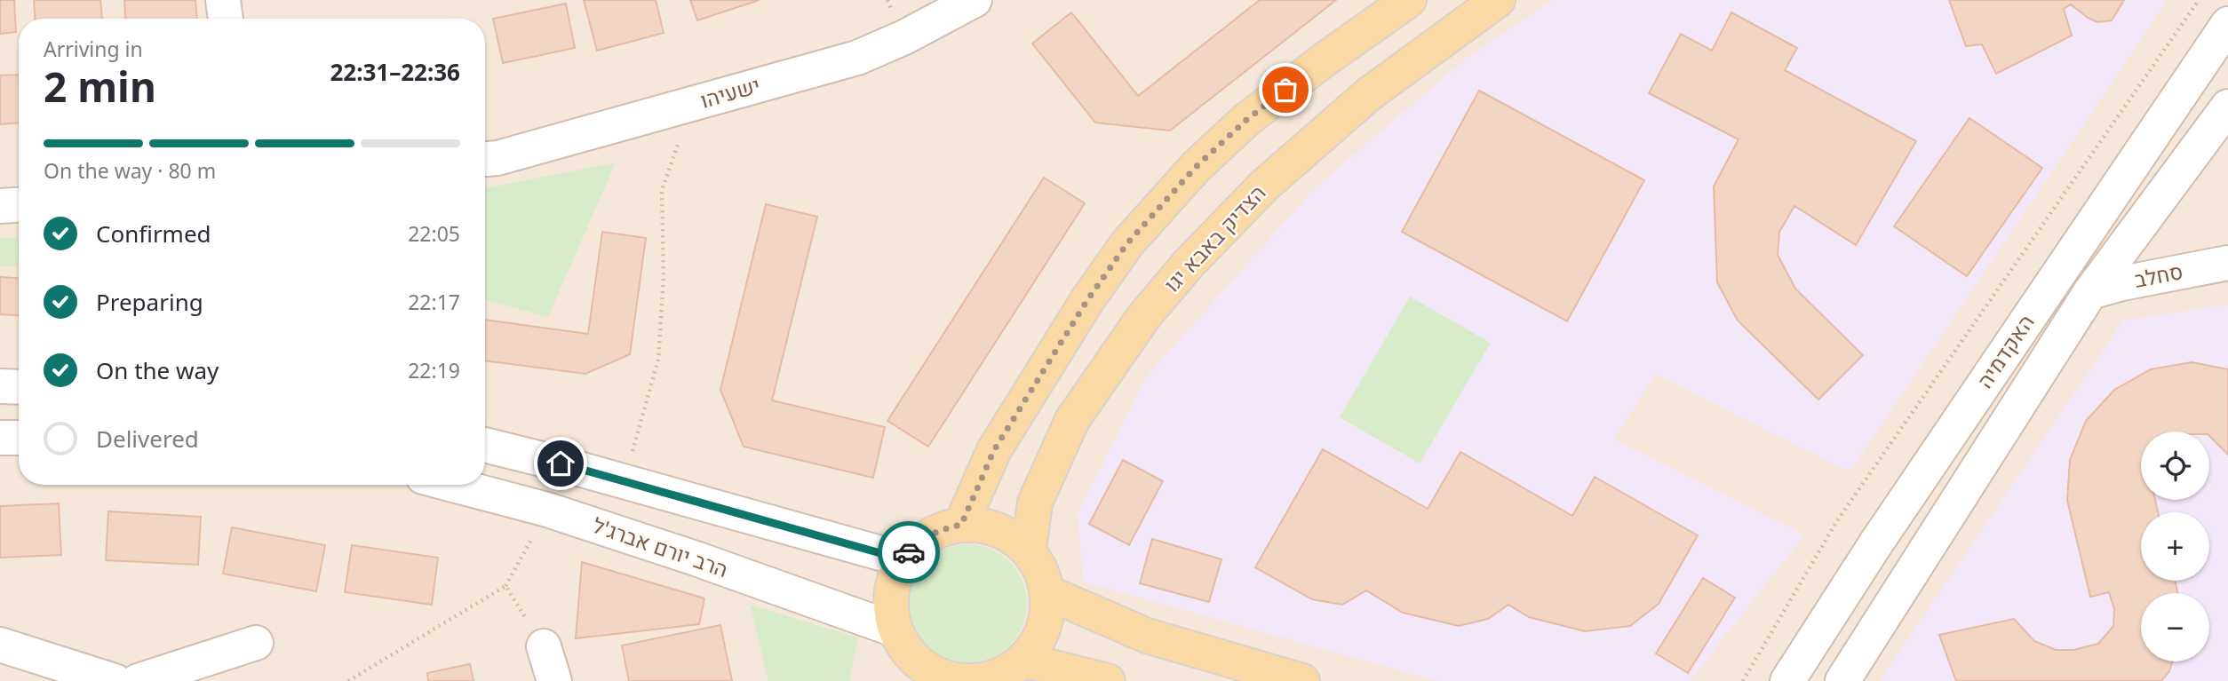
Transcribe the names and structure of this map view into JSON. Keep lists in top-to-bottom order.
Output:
{
  "streets": {
    "main road": ["הצדיק באבא יגו"],
    "street": [
      "ישעיהו",
      "סחלב",
      "האקדמיה",
      "הרב יורם אברג'ל"
    ]
  },
  "crossings": [
    ["הצדיק באבא יגו", "הרב יורם אברג'ל"],
    ["סחלב", "האקדמיה"]
  ],
  "page": {
    "heading": ["2 min", "Arriving in", "22:31–22:36"],
    "bar": "On the way · 80 m",
    "list": [
      ["Confirmed", "22:05"],
      ["Preparing", "22:17"],
      ["On the way", "22:19"],
      "Delivered"
    ],
    "map_buttons": ["+", "−"]
  }
}
